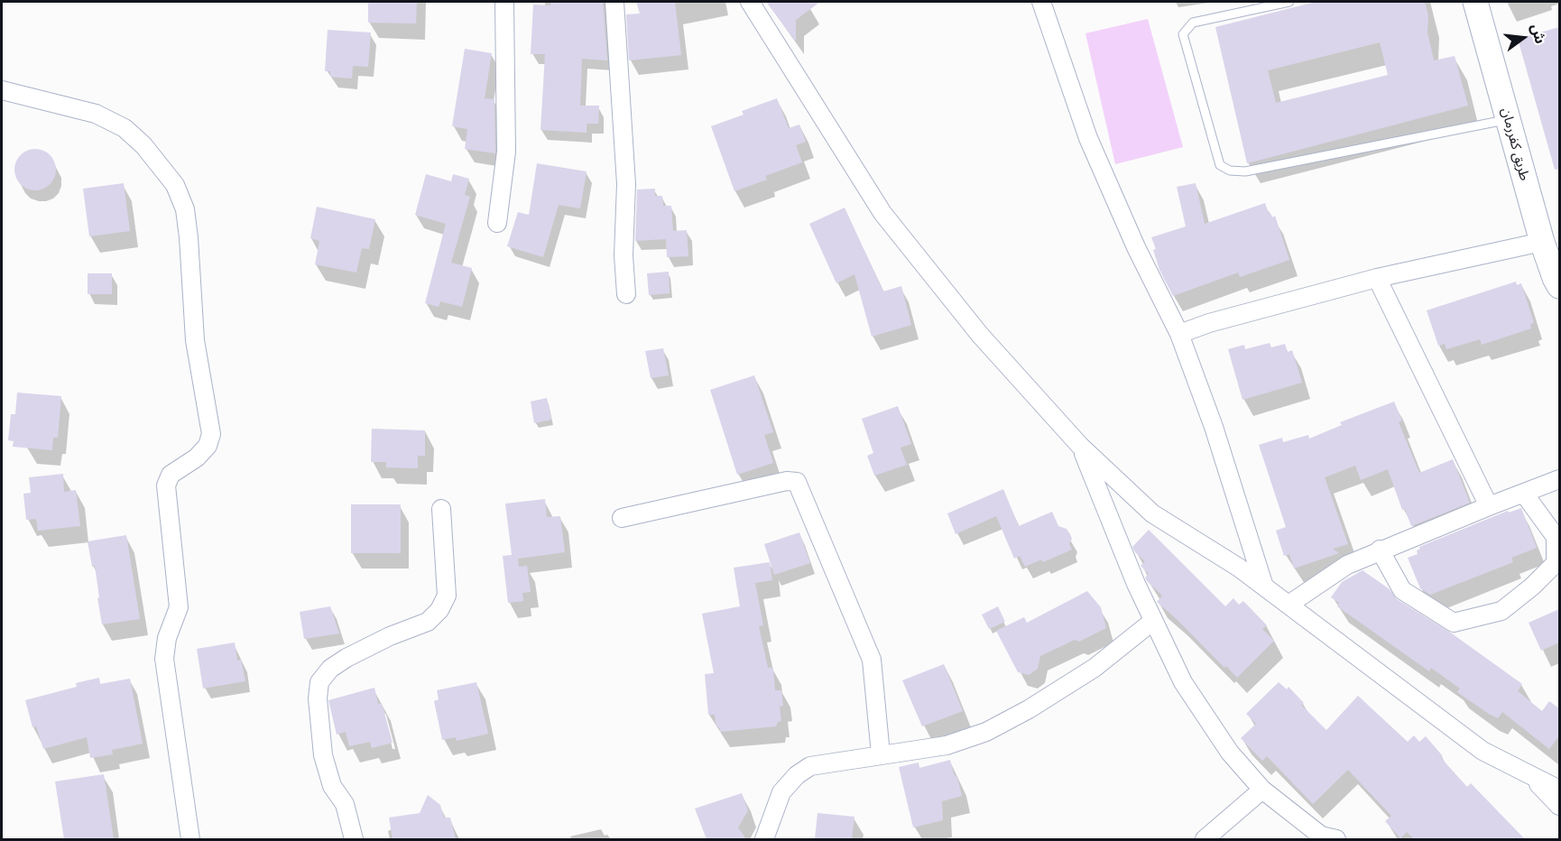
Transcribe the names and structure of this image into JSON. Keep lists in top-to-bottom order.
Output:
{
  "streets": {
    "main road": ["طريق كفررمان"]
  },
  "north": "right"
}
